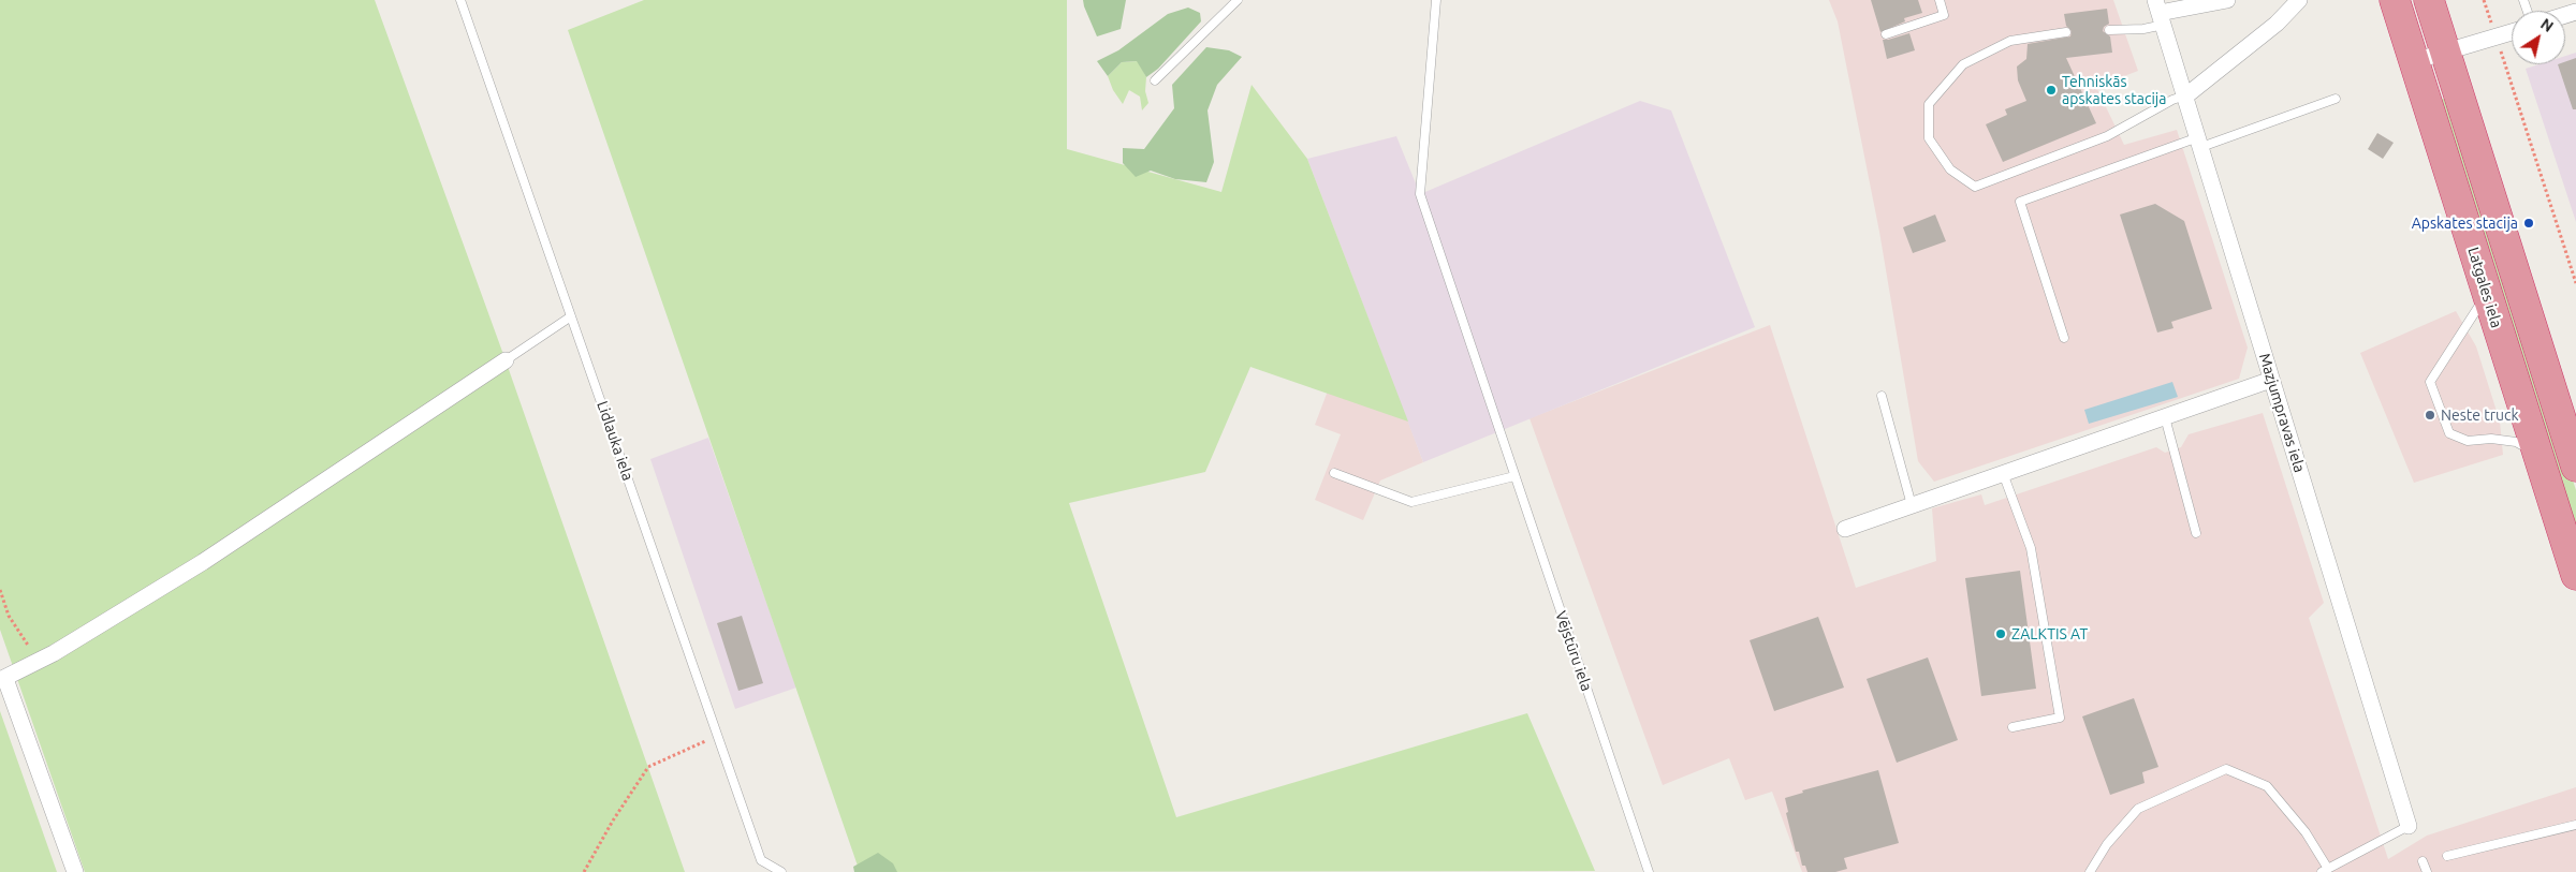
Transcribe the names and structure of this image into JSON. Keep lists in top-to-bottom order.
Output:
{
  "streets": {
    "highway": ["Latgales iela"],
    "street": ["Mazjumpravas iela"],
    "lane": ["Lidlauka iela", "Vējstūru iela"]
  },
  "places": [
    "Tehniskās apskates stacija",
    "Apskates stacija",
    "Neste truck",
    "ZALKTIS AT"
  ],
  "north": "top right"
}
